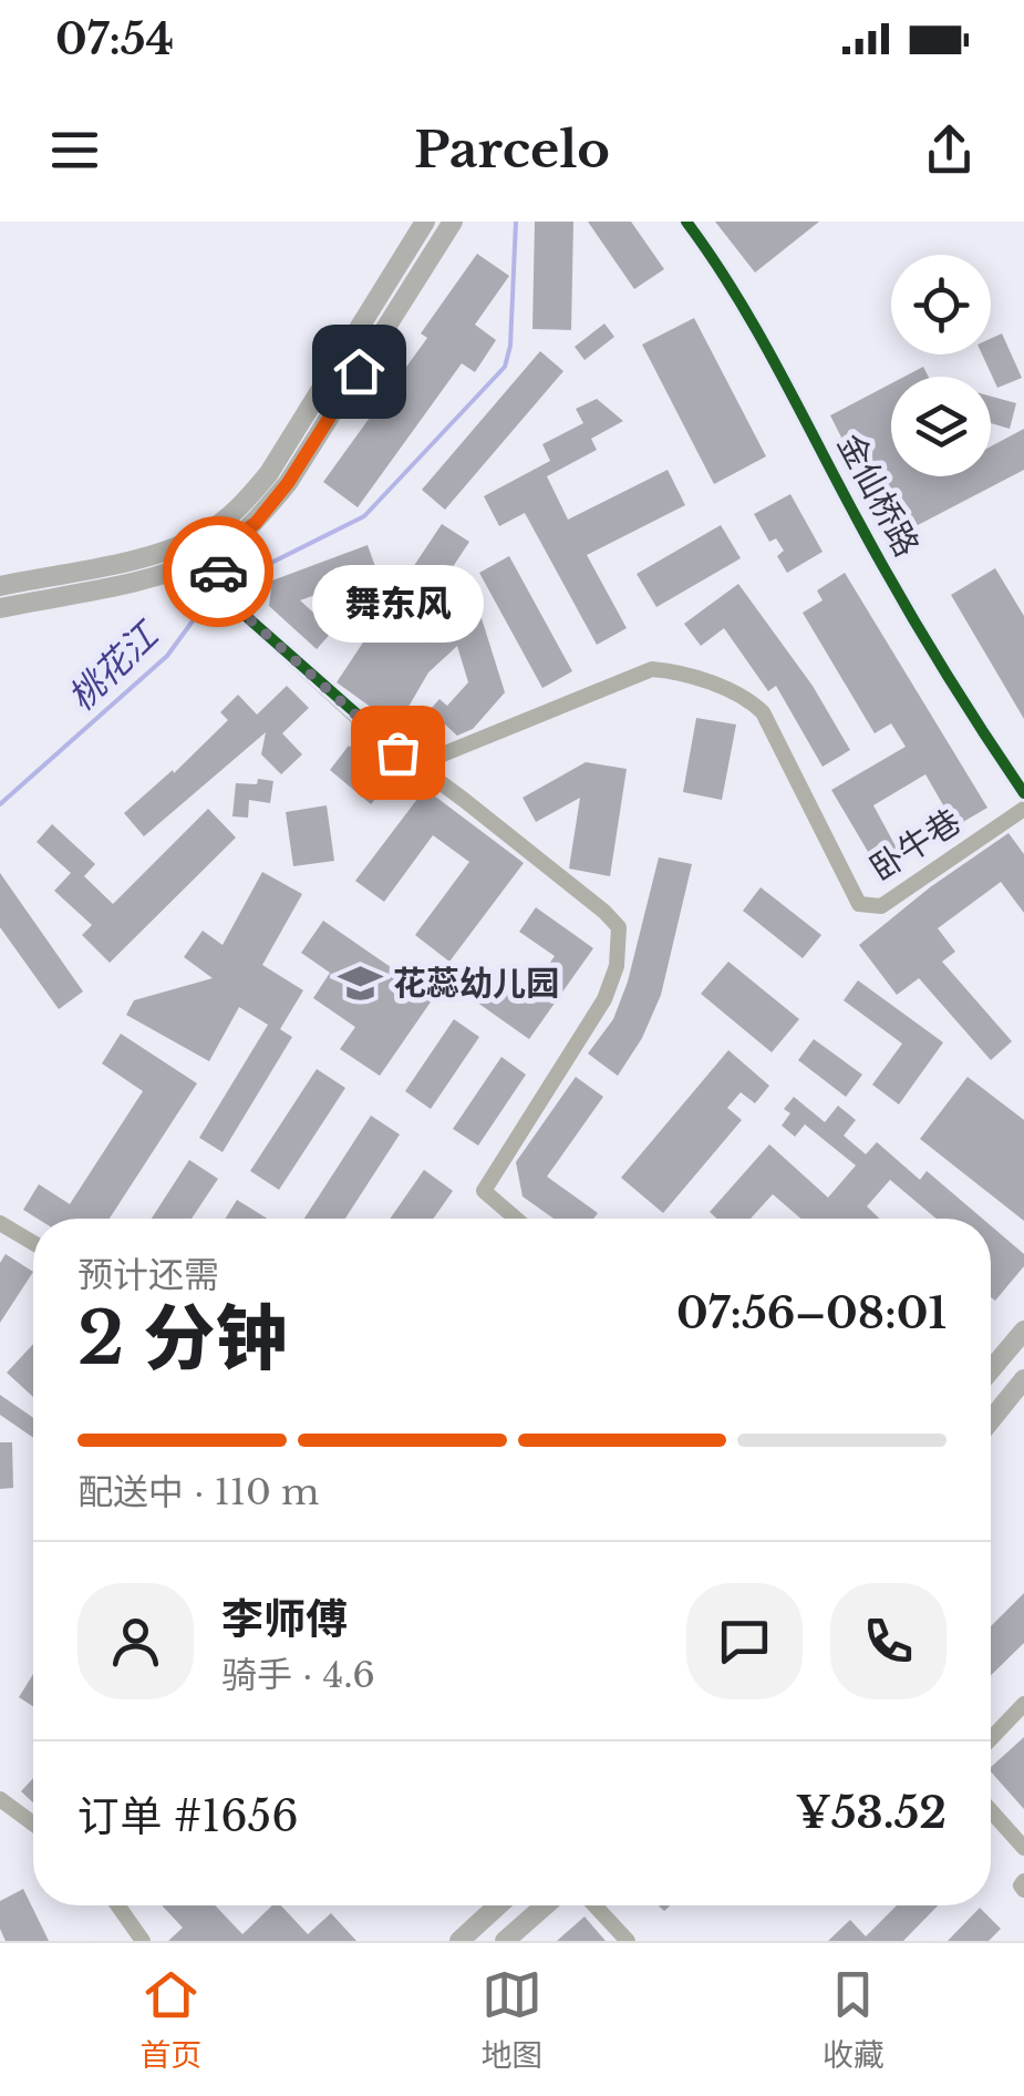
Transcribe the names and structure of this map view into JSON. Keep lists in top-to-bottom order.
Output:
{
  "streets": {
    "street": ["金仙桥路", "卧牛巷"]
  },
  "water": ["桃花江"],
  "places": {
    "other": ["舞东风"],
    "school or university": ["花蕊幼儿园"]
  },
  "page": {
    "status": "07:54",
    "header": "Parcelo",
    "bubble": "舞东风",
    "heading": ["2 分钟", "预计还需", "07:56–08:01"],
    "panel": [
      "李师傅",
      "骑手 · 4.6",
      "订单 #1656",
      "¥53.52"
    ],
    "bar": "配送中 · 110 m",
    "tabs": ["首页", "地图", "收藏"]
  }
}
